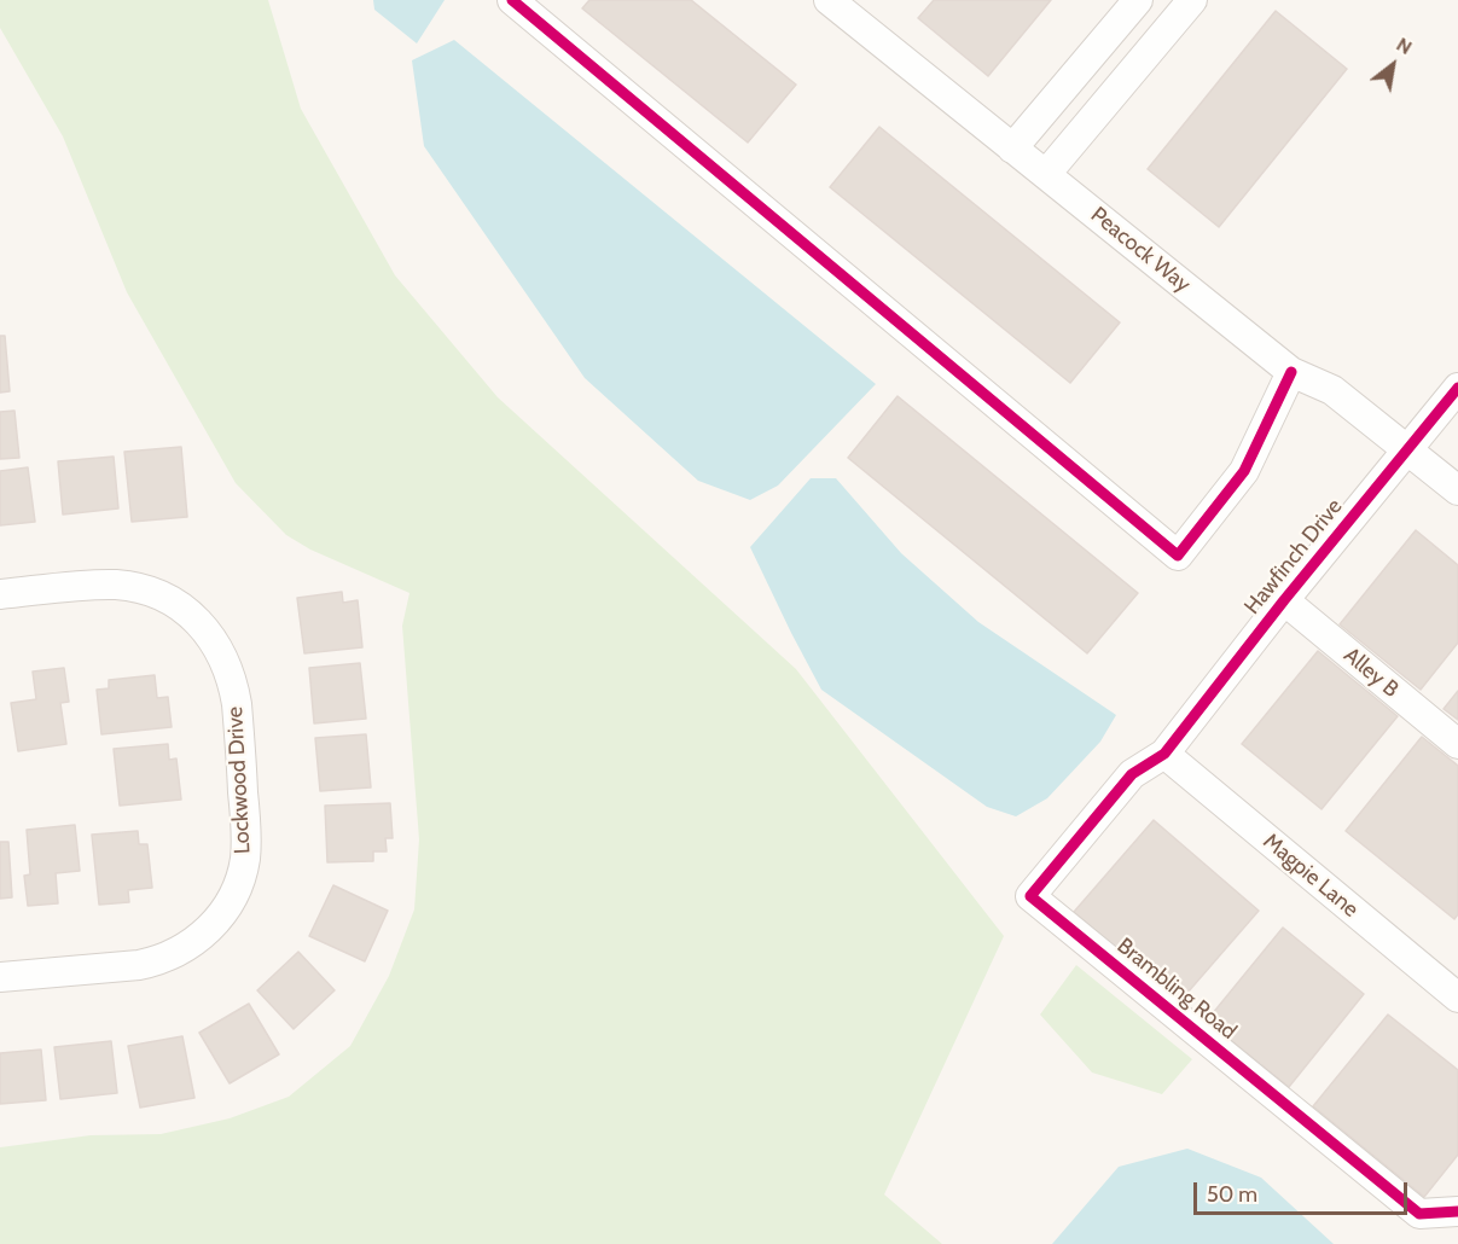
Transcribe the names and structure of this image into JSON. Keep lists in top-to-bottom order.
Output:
{
  "streets": {
    "street": [
      "Peacock Way",
      "Hawfinch Drive",
      "Alley B",
      "Lockwood Drive",
      "Magpie Lane",
      "Brambling Road"
    ]
  },
  "crossings": [
    ["Peacock Way", "Hawfinch Drive"],
    ["Hawfinch Drive", "Alley B"],
    ["Hawfinch Drive", "Magpie Lane"],
    ["Hawfinch Drive", "Brambling Road"],
    ["Magpie Lane", "Brambling Road"]
  ],
  "scale_bar": "50 m",
  "north": "top right"
}
